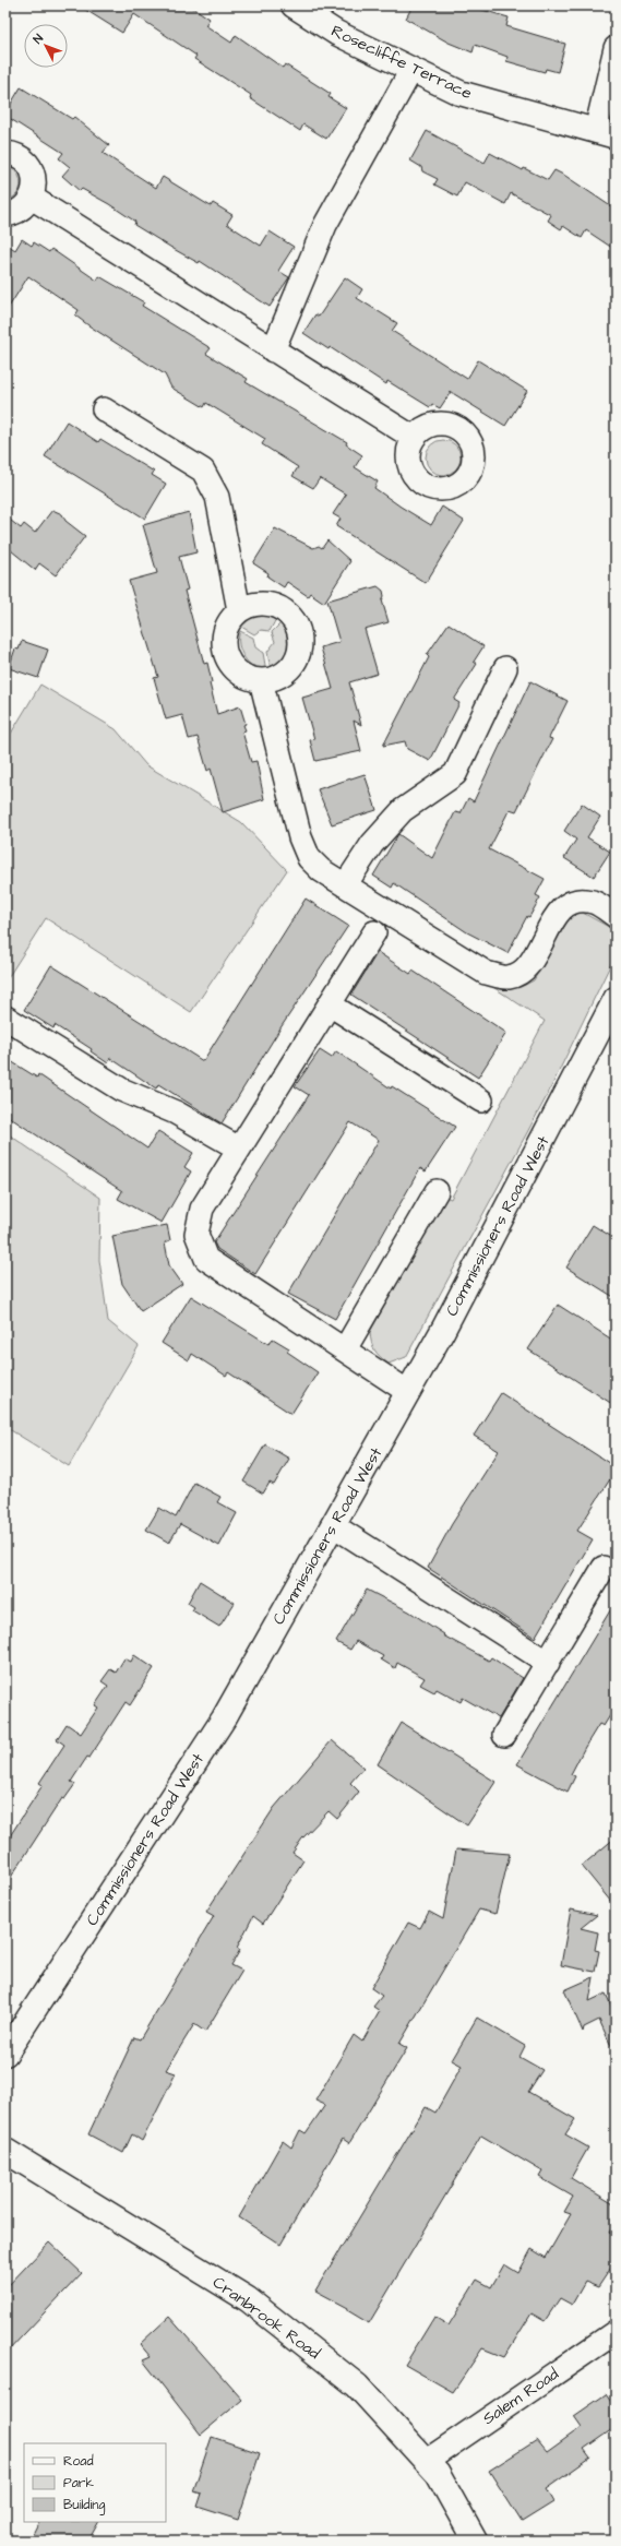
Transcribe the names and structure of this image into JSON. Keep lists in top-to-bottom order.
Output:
{
  "streets": {
    "main road": ["Rosecliffe Terrace", "Commissioners Road West", "Cranbrook Road"],
    "street": ["Salem Road"]
  },
  "crossings": [
    ["Cranbrook Road", "Salem Road"]
  ],
  "legend": ["Road", "Park", "Building"],
  "north": "top left"
}
